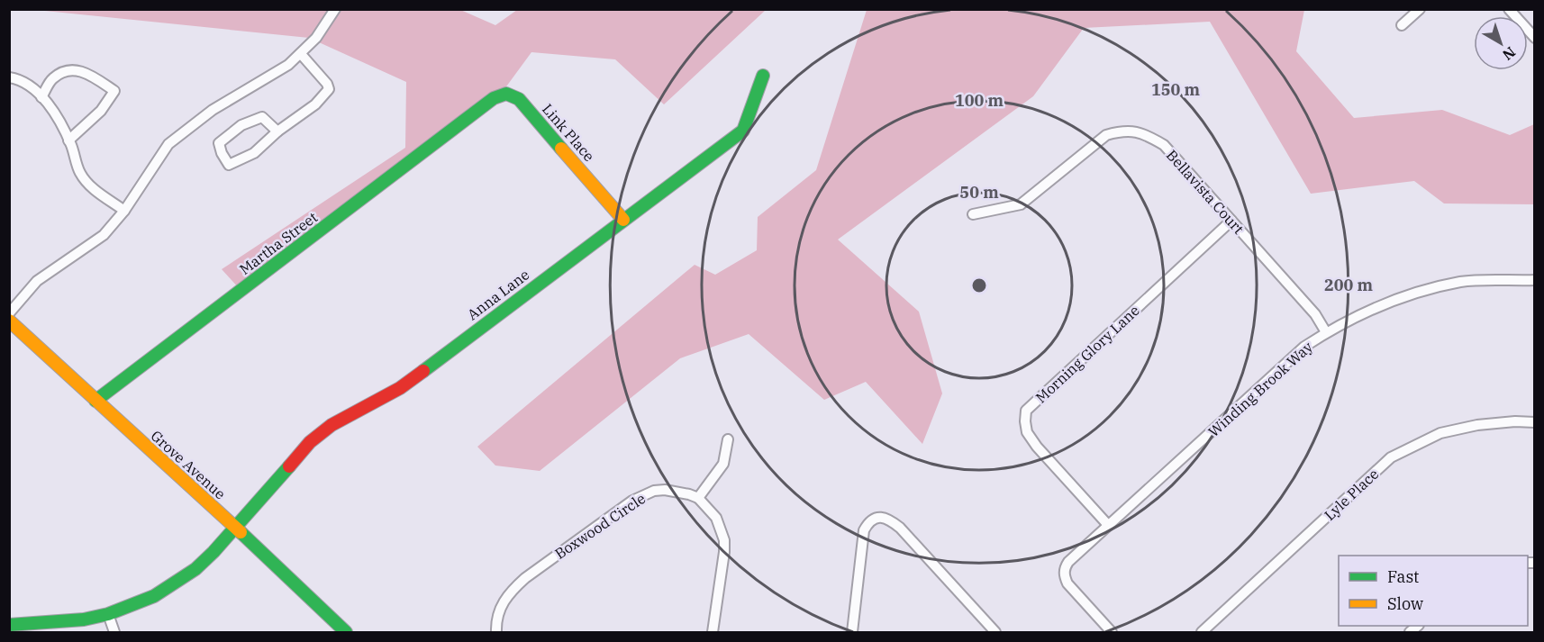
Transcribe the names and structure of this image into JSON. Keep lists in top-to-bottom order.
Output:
{
  "streets": {
    "street": [
      "Link Place",
      "Bellavista Court",
      "Martha Street",
      "Anna Lane",
      "Morning Glory Lane",
      "Winding Brook Way",
      "Grove Avenue",
      "Lyle Place",
      "Boxwood Circle"
    ]
  },
  "crossings": [
    ["Link Place", "Martha Street"],
    ["Link Place", "Anna Lane"],
    ["Bellavista Court", "Morning Glory Lane"],
    ["Bellavista Court", "Winding Brook Way"],
    ["Martha Street", "Grove Avenue"],
    ["Anna Lane", "Grove Avenue"],
    ["Morning Glory Lane", "Winding Brook Way"]
  ],
  "legend": ["Fast", "Slow"],
  "north": "bottom right",
  "rings": [
    "150 m",
    "100 m",
    "50 m",
    "200 m"
  ]
}
